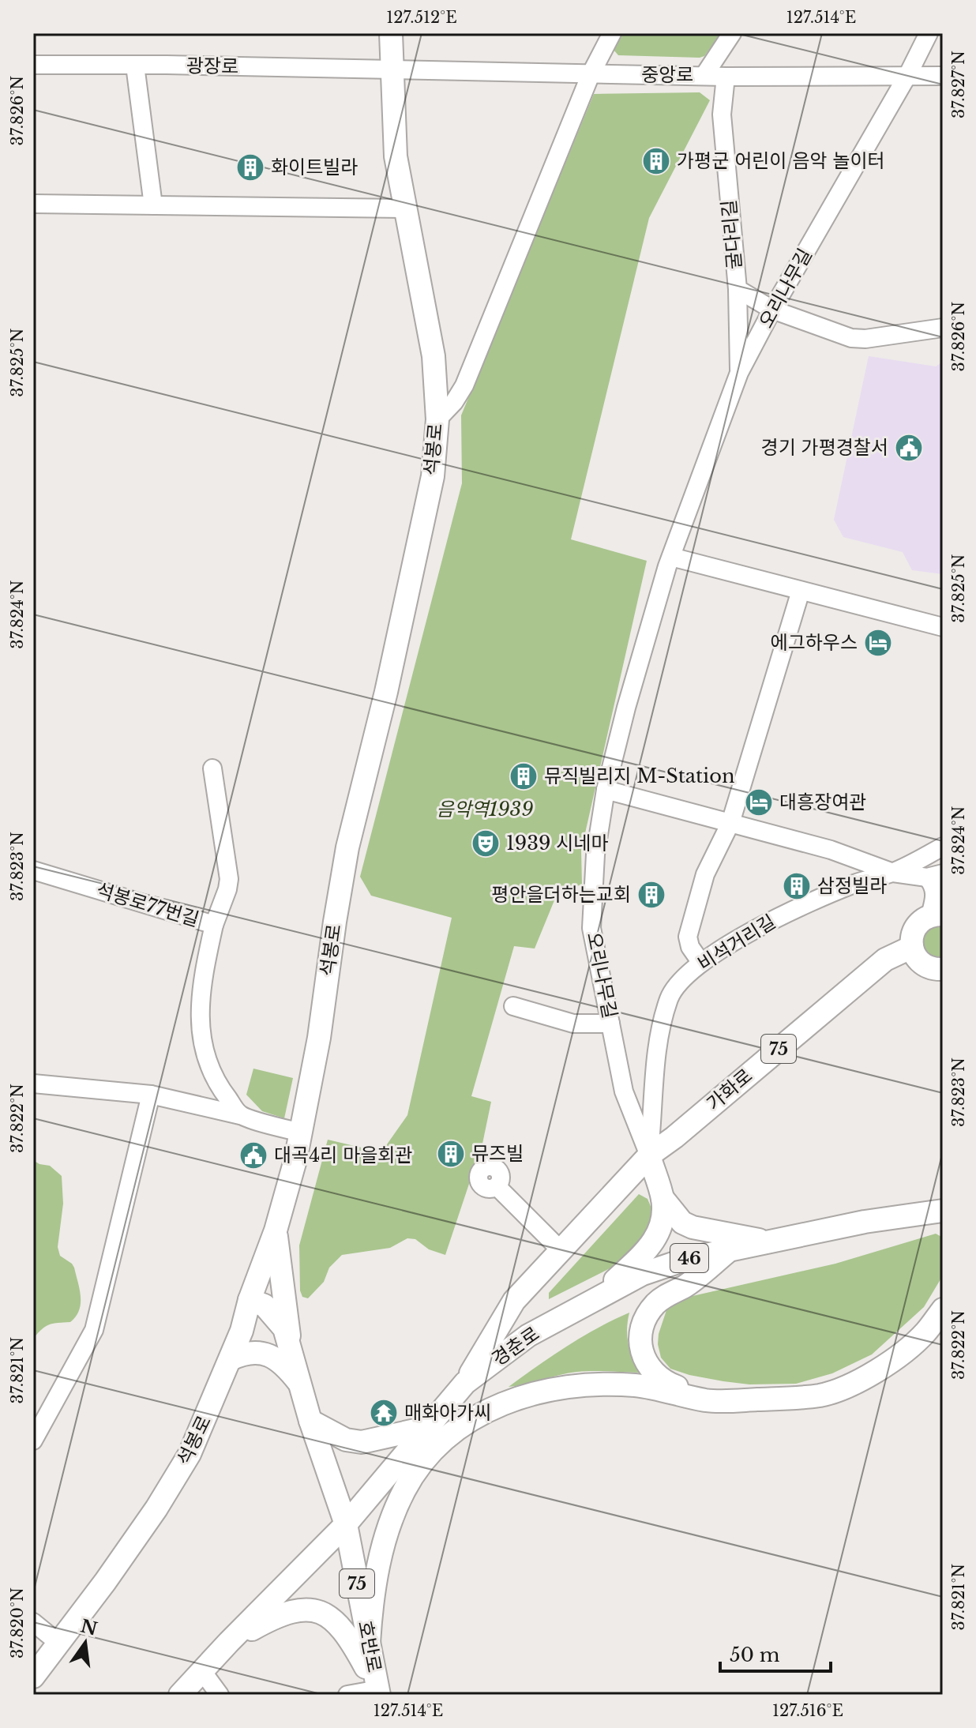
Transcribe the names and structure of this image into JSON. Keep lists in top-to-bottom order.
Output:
{
  "streets": {
    "main road": [
      "석봉로",
      "75",
      "가화로",
      "46",
      "경춘로",
      "호반로"
    ],
    "street": [
      "광장로",
      "중앙로",
      "굴다리길",
      "오리나무길",
      "석봉로77번길",
      "비석거리길"
    ]
  },
  "crossings": [
    ["광장로", "중앙로"],
    ["광장로", "석봉로"],
    ["중앙로", "굴다리길"],
    ["중앙로", "오리나무길"],
    ["중앙로", "석봉로"],
    ["굴다리길", "오리나무길"],
    ["오리나무길", "비석거리길"],
    ["오리나무길", "가화로"],
    ["비석거리길", "가화로"],
    ["가화로", "경춘로"],
    ["경춘로", "호반로"]
  ],
  "parks": ["음악역1939"],
  "places": {
    "building": [
      "가평군 어린이 음악 놀이터",
      "화이트빌라",
      "뮤직빌리지 M-Station",
      "삼정빌라",
      "평안을더하는교회",
      "뮤즈빌"
    ],
    "public building": ["경기 가평경찰서", "대곡4리 마을회관"],
    "hotel": ["에그하우스", "대흥장여관"],
    "theatre": ["1939 시네마"],
    "temple": ["매화아가씨"]
  },
  "scale_bar": "50 m",
  "north": "top",
  "coordinates": [
    "127.512°E",
    "127.514°E",
    "37.827°N",
    "37.826°N",
    "37.825°N",
    "37.824°N",
    "37.823°N",
    "37.822°N",
    "37.821°N",
    "37.820°N",
    "127.516°E"
  ]
}
